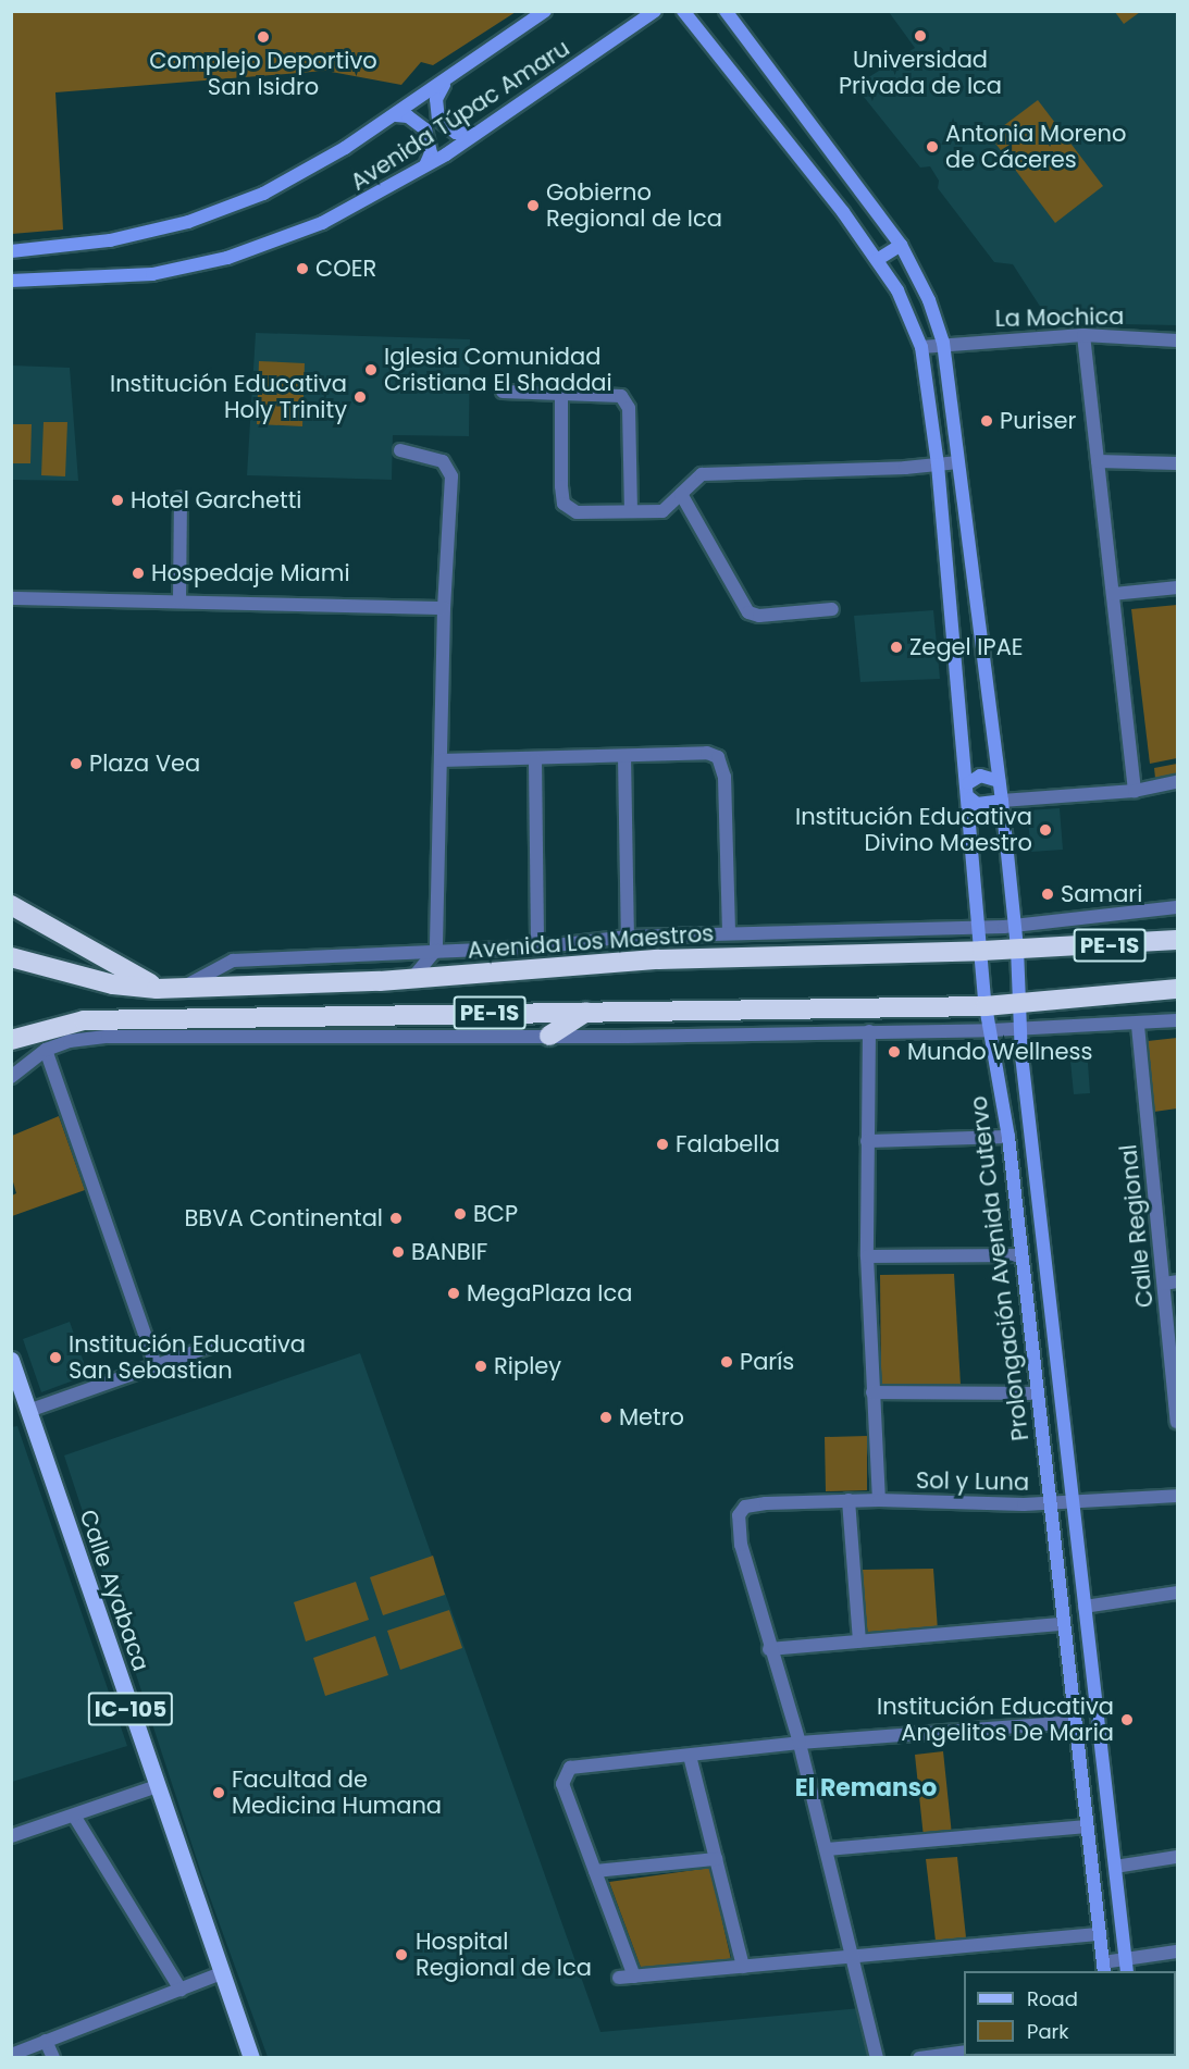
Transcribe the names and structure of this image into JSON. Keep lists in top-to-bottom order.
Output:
{
  "streets": {
    "highway": ["Avenida Los Maestros", "PE-1S"],
    "main road": ["Calle Ayabaca", "IC-105"],
    "street": [
      "Avenida Túpac Amaru",
      "La Mochica",
      "Calle Regional",
      "Prolongación Avenida Cutervo",
      "Sol y Luna"
    ]
  },
  "crossings": [
    ["La Mochica", "Prolongación Avenida Cutervo"],
    ["Avenida Los Maestros", "Prolongación Avenida Cutervo"],
    ["PE-1S", "Prolongación Avenida Cutervo"],
    ["Prolongación Avenida Cutervo", "Sol y Luna"]
  ],
  "districts": ["El Remanso"],
  "places": [
    "Universidad Privada de Ica",
    "Complejo Deportivo San Isidro",
    "Antonia Moreno de Cáceres",
    "Gobierno Regional de Ica",
    "COER",
    "Iglesia Comunidad Cristiana El Shaddai",
    "Institución Educativa Holy Trinity",
    "Puriser",
    "Hotel Garchetti",
    "Hospedaje Miami",
    "Zegel IPAE",
    "Plaza Vea",
    "Institución Educativa Divino Maestro",
    "Samari",
    "Mundo Wellness",
    "Falabella",
    "BCP",
    "BBVA Continental",
    "BANBIF",
    "MegaPlaza Ica",
    "Institución Educativa San Sebastian",
    "París",
    "Ripley",
    "Metro",
    "Institución Educativa Angelitos De Maria",
    "Facultad de Medicina Humana",
    "Hospital Regional de Ica"
  ],
  "legend": ["Road", "Park"]
}
